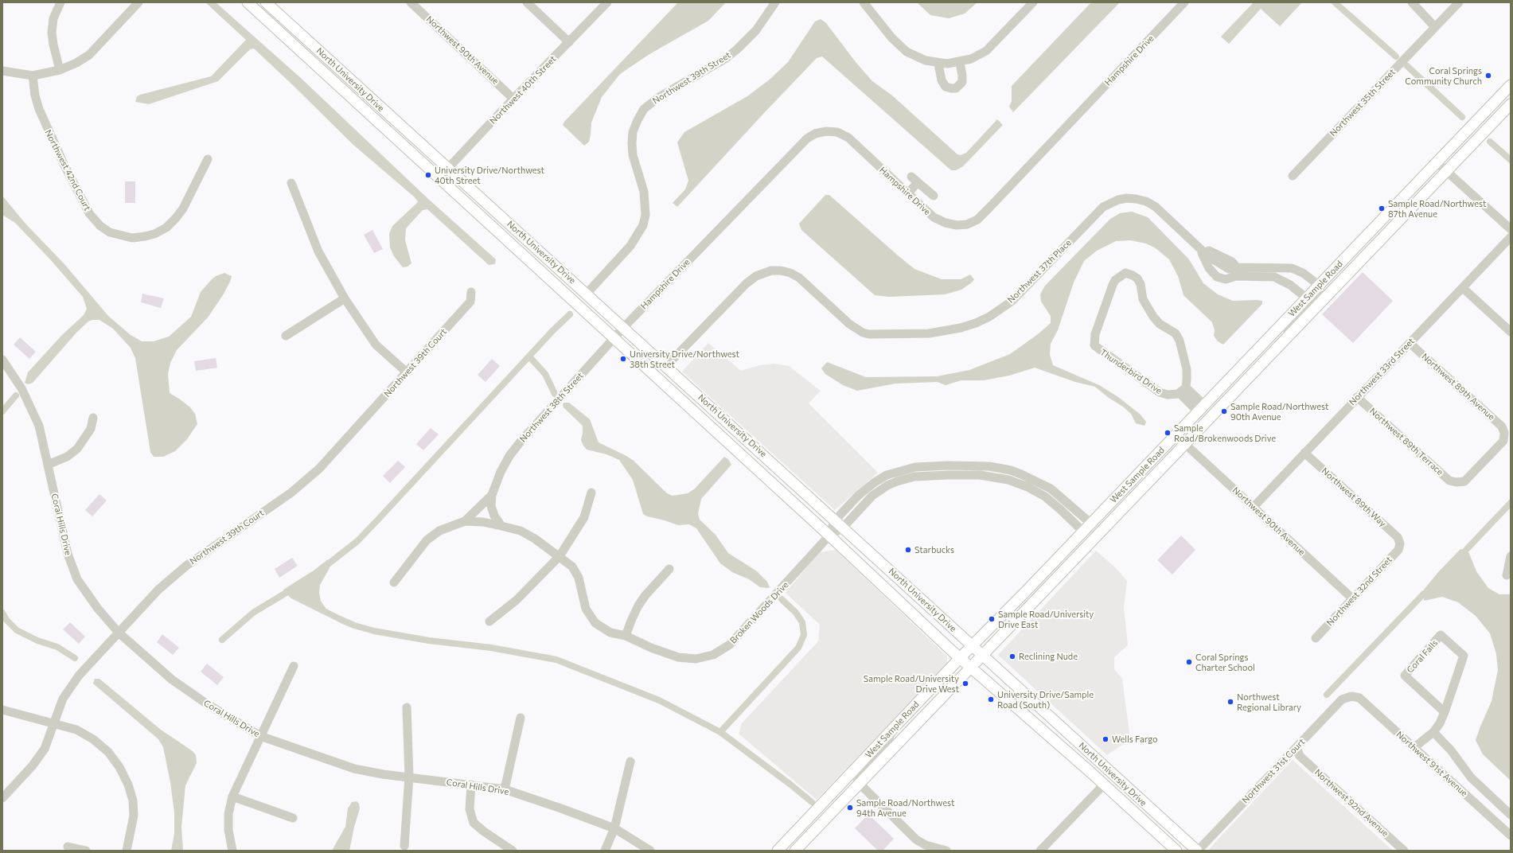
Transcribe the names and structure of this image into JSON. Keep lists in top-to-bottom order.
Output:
{
  "streets": {
    "main road": ["North University Drive", "West Sample Road"],
    "street": [
      "Northwest 90th Avenue",
      "Hampshire Drive",
      "Northwest 39th Street",
      "Northwest 40th Street",
      "Northwest 35th Street",
      "Northwest 42nd Court",
      "Northwest 37th Place",
      "Northwest 39th Court",
      "Thunderbird Drive",
      "Northwest 33rd Street",
      "Northwest 89th Avenue",
      "Northwest 38th Street",
      "Northwest 89th Terrace",
      "Northwest 89th Way",
      "Coral Hills Drive",
      "Northwest 32nd Street",
      "Broken Woods Drive",
      "Coral Falls",
      "Northwest 91st Avenue",
      "Northwest 31st Court",
      "Northwest 92nd Avenue"
    ]
  },
  "crossings": [
    ["Northwest 90th Avenue", "Northwest 40th Street"],
    ["Northwest 90th Avenue", "West Sample Road"],
    ["Northwest 90th Avenue", "Northwest 33rd Street"],
    ["Northwest 90th Avenue", "Northwest 32nd Street"],
    ["Hampshire Drive", "North University Drive"],
    ["Hampshire Drive", "Northwest 38th Street"],
    ["Northwest 39th Street", "North University Drive"],
    ["North University Drive", "Northwest 40th Street"],
    ["North University Drive", "Northwest 37th Place"],
    ["North University Drive", "West Sample Road"],
    ["North University Drive", "Northwest 38th Street"],
    ["North University Drive", "Broken Woods Drive"],
    ["North University Drive", "Northwest 31st Court"],
    ["Northwest 37th Place", "West Sample Road"],
    ["West Sample Road", "Broken Woods Drive"],
    ["Northwest 39th Court", "Coral Hills Drive"],
    ["Northwest 33rd Street", "Northwest 89th Avenue"],
    ["Northwest 33rd Street", "Northwest 89th Terrace"],
    ["Northwest 33rd Street", "Northwest 89th Way"],
    ["Northwest 89th Avenue", "Northwest 89th Terrace"],
    ["Northwest 38th Street", "Broken Woods Drive"],
    ["Northwest 89th Way", "Northwest 32nd Street"],
    ["Coral Falls", "Northwest 91st Avenue"],
    ["Northwest 91st Avenue", "Northwest 31st Court"],
    ["Northwest 31st Court", "Northwest 92nd Avenue"]
  ],
  "places": [
    "Coral Springs Community Church",
    "University Drive/Northwest 40th Street",
    "Sample Road/Northwest 87th Avenue",
    "University Drive/Northwest 38th Street",
    "Sample Road/Northwest 90th Avenue",
    "Sample Road/Brokenwoods Drive",
    "Starbucks",
    "Sample Road/University Drive East",
    "Reclining Nude",
    "Coral Springs Charter School",
    "Sample Road/University Drive West",
    "University Drive/Sample Road (South)",
    "Northwest Regional Library",
    "Wells Fargo",
    "Sample Road/Northwest 94th Avenue"
  ]
}
